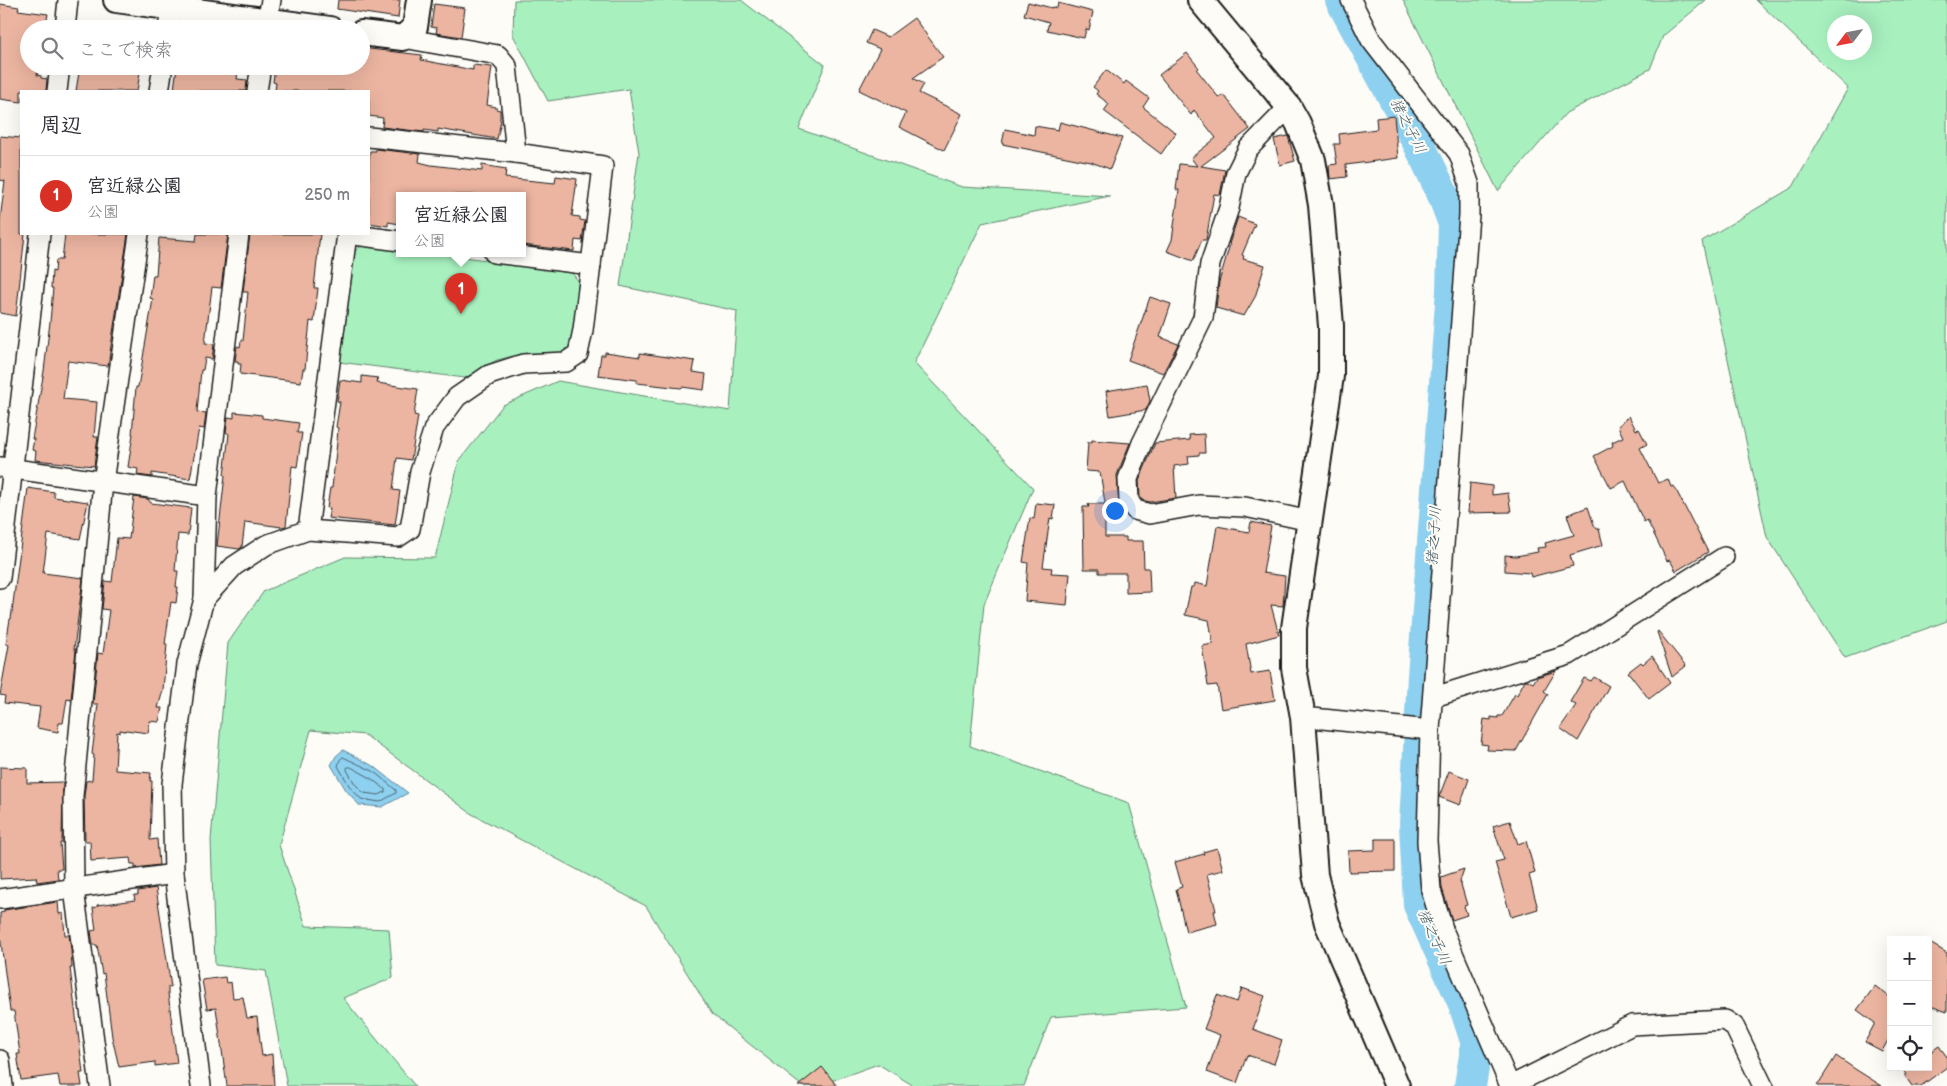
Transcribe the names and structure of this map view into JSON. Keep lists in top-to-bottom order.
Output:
{
  "water": ["猪之子川"],
  "north": "bottom left",
  "page": {
    "search": "ここで検索",
    "heading": "周辺",
    "list": [
      {
        "mark": "1",
        "name": "宮近緑公園",
        "note": "公園",
        "value": "250 m"
      }
    ],
    "popup": ["宮近緑公園", "公園"],
    "pins": "1",
    "map_buttons": ["+", "−"]
  }
}
